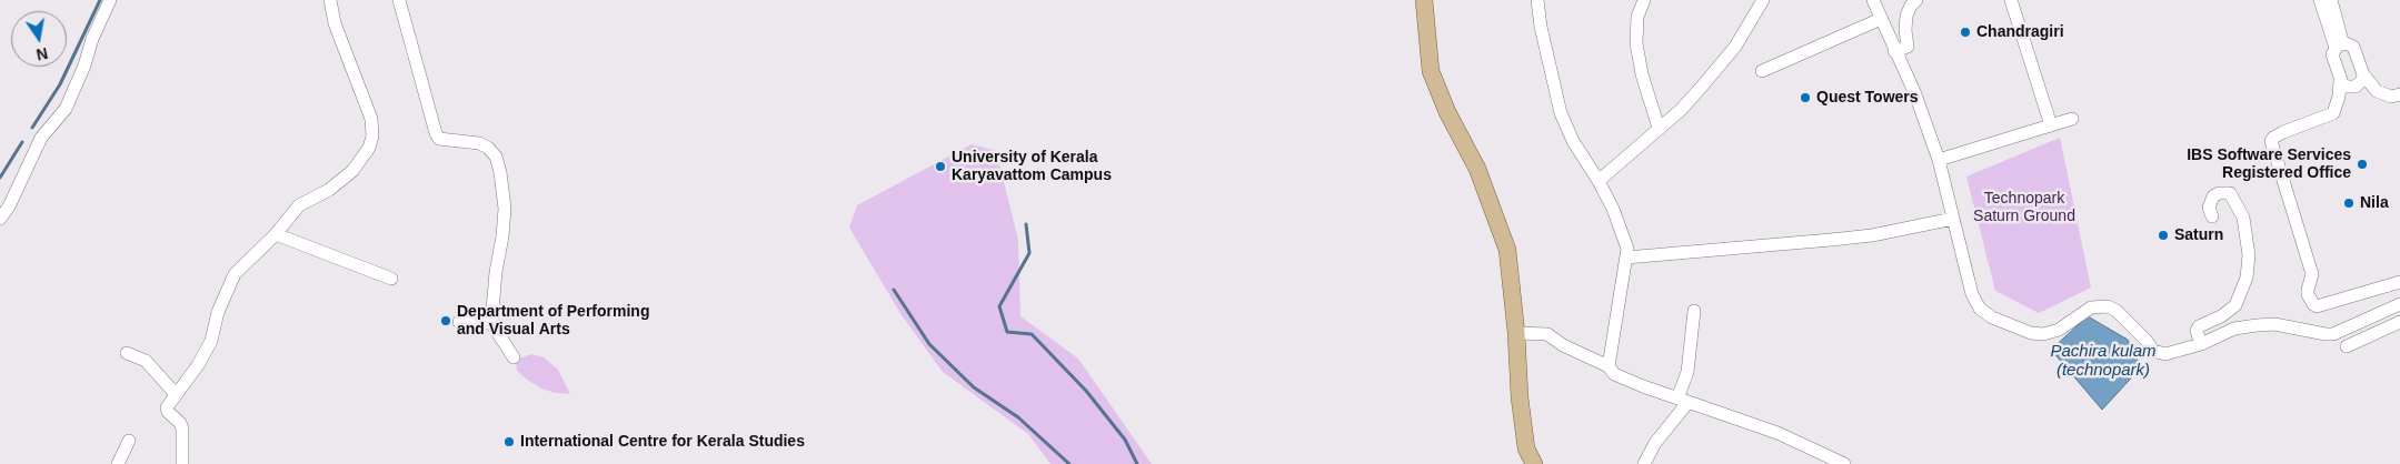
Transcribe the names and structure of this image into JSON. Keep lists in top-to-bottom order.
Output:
{
  "water": ["Pachira kulam (technopark)"],
  "parks": ["Technopark Saturn Ground"],
  "places": [
    "Chandragiri",
    "Quest Towers",
    "IBS Software Services Registered Office",
    "University of Kerala Karyavattom Campus",
    "Nila",
    "Saturn",
    "Department of Performing and Visual Arts",
    "International Centre for Kerala Studies"
  ],
  "north": "bottom"
}
